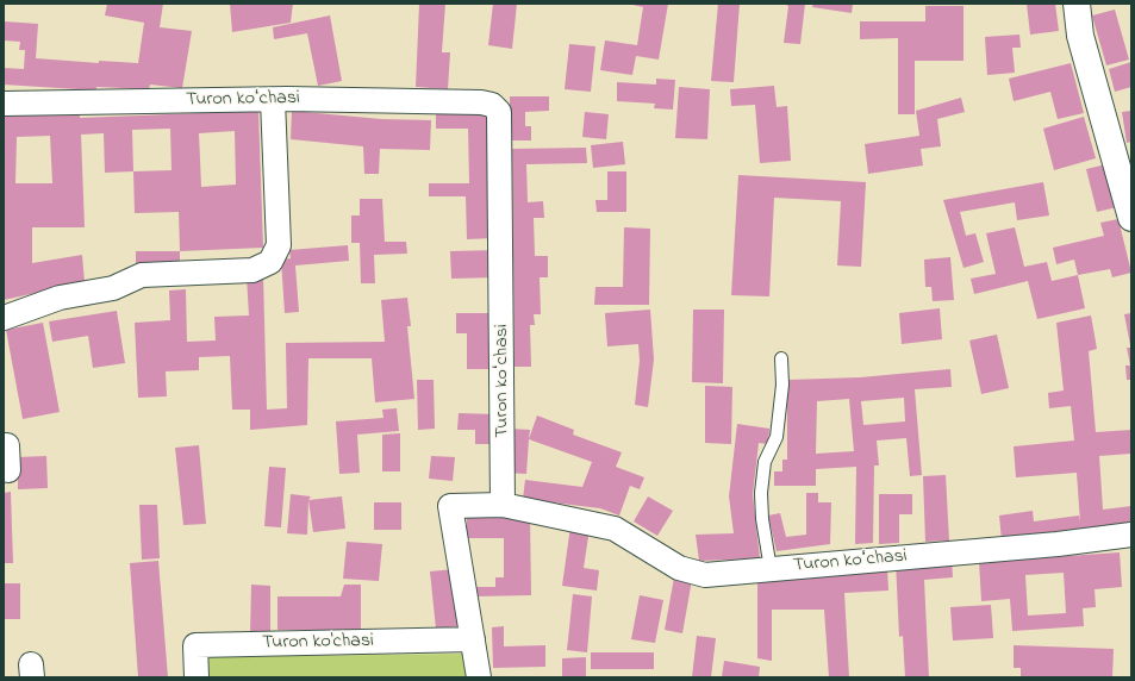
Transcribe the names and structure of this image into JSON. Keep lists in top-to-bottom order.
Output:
{
  "streets": {
    "street": ["Turon koʻchasi", "Turon ko'chasi"]
  }
}
